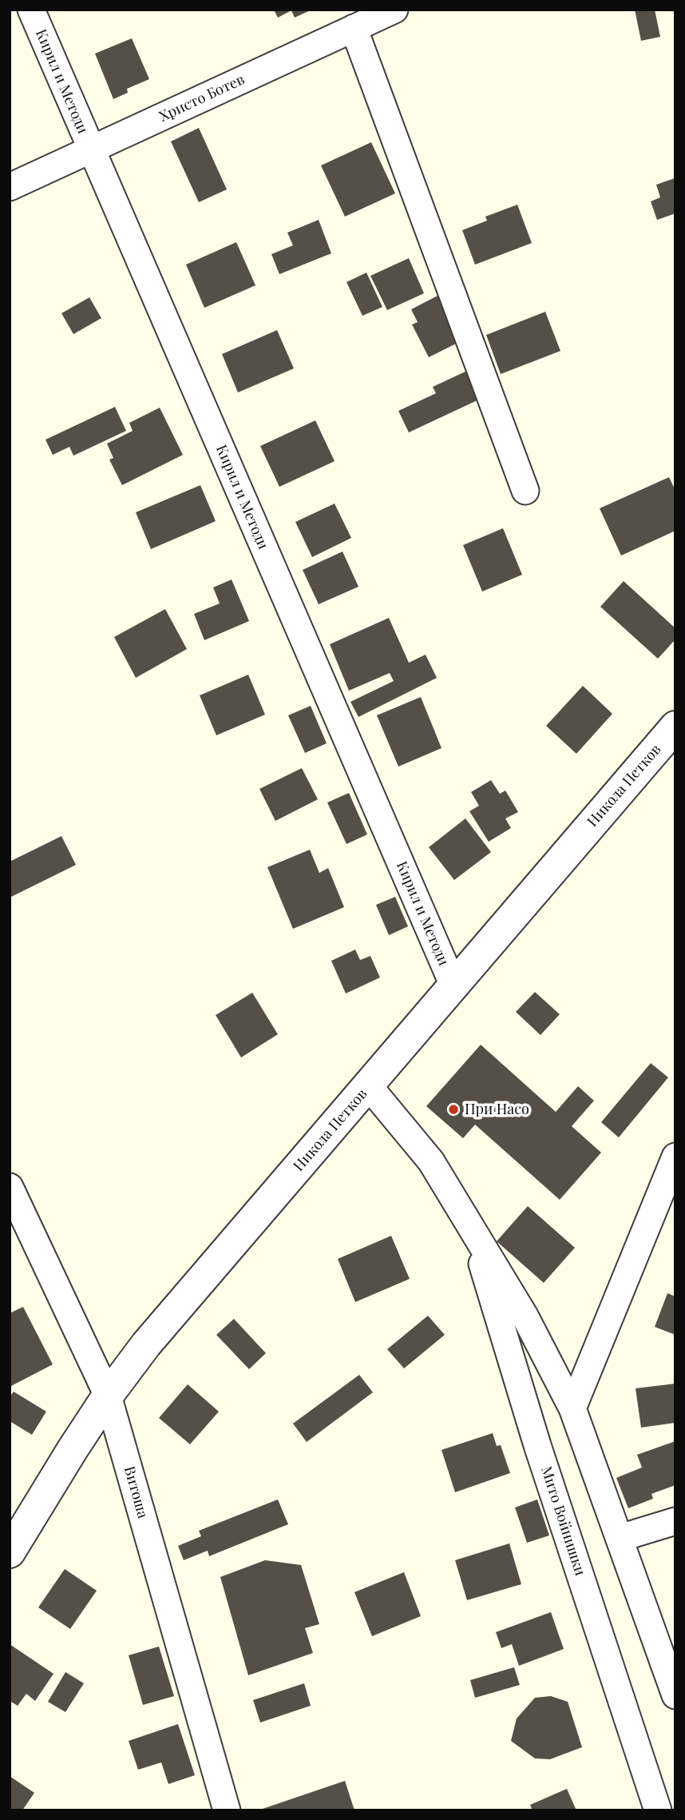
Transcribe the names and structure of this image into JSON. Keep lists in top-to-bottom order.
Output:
{
  "streets": {
    "street": [
      "Кирил и Методи",
      "Христо Ботев",
      "Никола Петков",
      "Витоша",
      "Мито Войнишки"
    ]
  },
  "crossings": [
    ["Кирил и Методи", "Христо Ботев"],
    ["Кирил и Методи", "Никола Петков"],
    ["Никола Петков", "Витоша"],
    ["Никола Петков", "Мито Войнишки"]
  ],
  "places": ["При Насо"]
}
